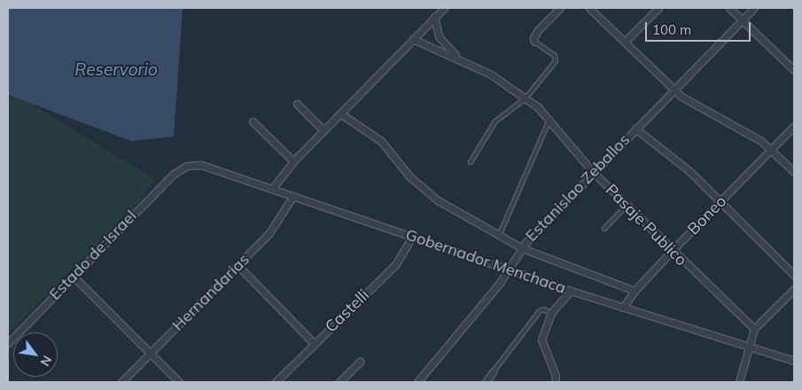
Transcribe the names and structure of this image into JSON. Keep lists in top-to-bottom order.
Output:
{
  "streets": {
    "street": [
      "Estanislao Zeballos",
      "Boneo",
      "Pasaje Publico",
      "Estado de Israel",
      "Gobernador Menchaca",
      "Hernandarias",
      "Castelli"
    ]
  },
  "crossings": [
    ["Estanislao Zeballos", "Pasaje Publico"],
    ["Estanislao Zeballos", "Gobernador Menchaca"],
    ["Boneo", "Pasaje Publico"],
    ["Boneo", "Gobernador Menchaca"],
    ["Estado de Israel", "Gobernador Menchaca"],
    ["Gobernador Menchaca", "Hernandarias"],
    ["Gobernador Menchaca", "Castelli"]
  ],
  "water": ["Reservorio"],
  "scale_bar": "100 m",
  "north": "bottom right"
}
